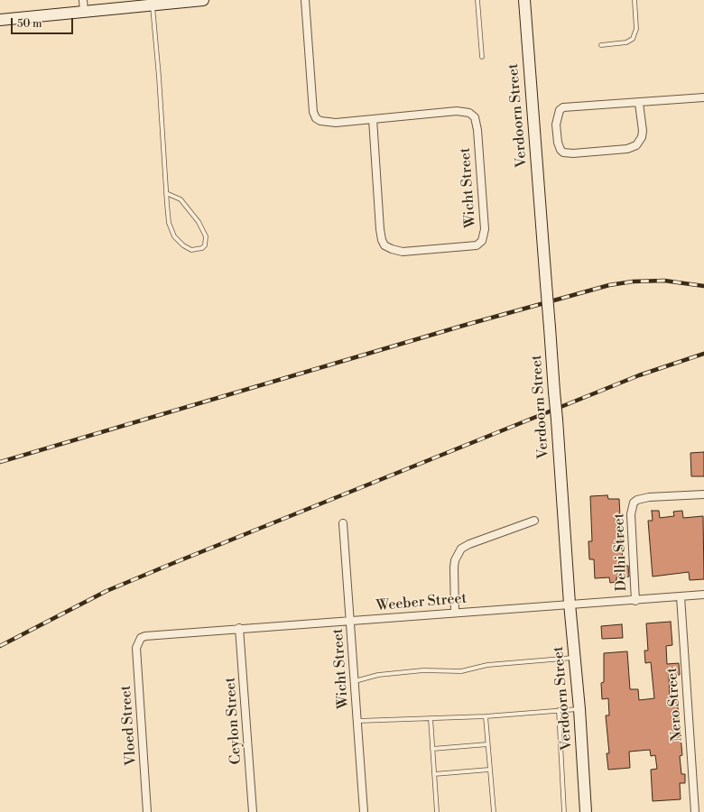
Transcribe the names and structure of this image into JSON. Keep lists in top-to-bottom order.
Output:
{
  "streets": {
    "street": [
      "Verdoorn Street",
      "Wicht Street",
      "Delhi Street",
      "Weeber Street",
      "Nero Street",
      "Ceylon Street",
      "Vloed Street"
    ]
  },
  "crossings": [
    ["Verdoorn Street", "Weeber Street"],
    ["Wicht Street", "Weeber Street"],
    ["Delhi Street", "Weeber Street"],
    ["Weeber Street", "Nero Street"],
    ["Weeber Street", "Ceylon Street"],
    ["Weeber Street", "Vloed Street"]
  ],
  "scale_bar": "50 m"
}
